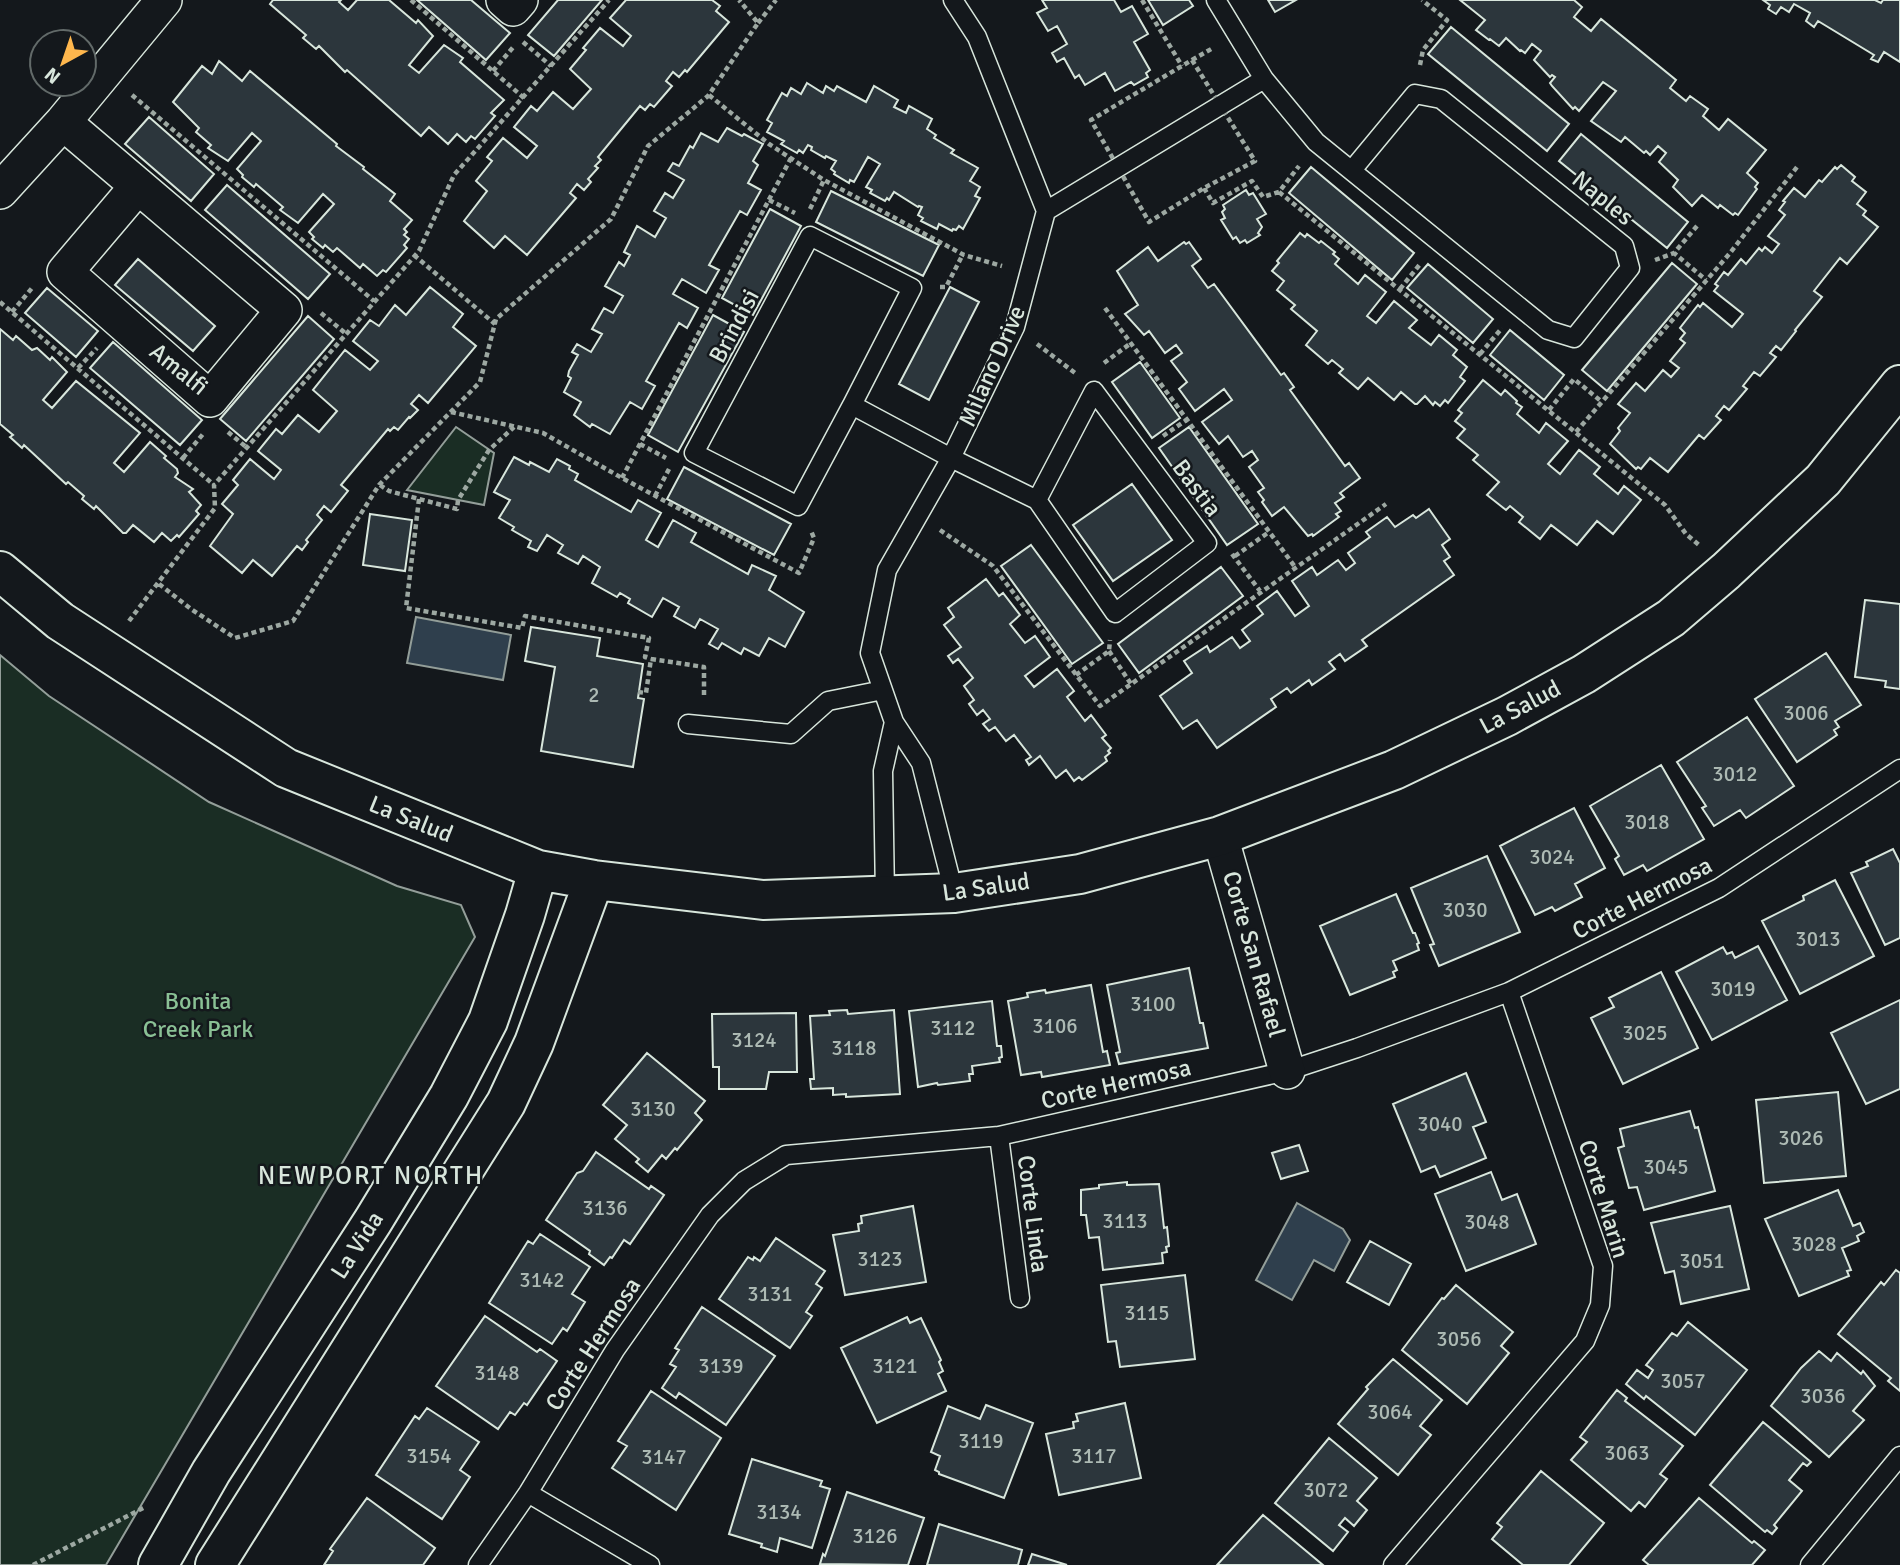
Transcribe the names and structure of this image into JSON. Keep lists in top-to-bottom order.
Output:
{
  "streets": {
    "street": [
      "Amalfi",
      "La Salud",
      "Corte San Rafael",
      "La Vida"
    ],
    "lane": [
      "Naples",
      "Brindisi",
      "Milano Drive",
      "Bastia",
      "Corte Hermosa",
      "Corte Marin",
      "Corte Linda"
    ]
  },
  "crossings": [
    ["Milano Drive", "La Salud"],
    ["La Salud", "Corte San Rafael"],
    ["La Salud", "La Vida"],
    ["Corte Hermosa", "Corte San Rafael"],
    ["Corte Hermosa", "Corte Marin"],
    ["Corte Hermosa", "Corte Linda"]
  ],
  "districts": ["NEWPORT NORTH"],
  "parks": ["Bonita Creek Park"],
  "house_numbers": [
    "2",
    "3006",
    "3012",
    "3018",
    "3024",
    "3030",
    "3013",
    "3019",
    "3100",
    "3106",
    "3112",
    "3025",
    "3124",
    "3118",
    "3130",
    "3040",
    "3026",
    "3045",
    "3136",
    "3113",
    "3048",
    "3028",
    "3123",
    "3051",
    "3142",
    "3131",
    "3115",
    "3056",
    "3139",
    "3121",
    "3148",
    "3057",
    "3036",
    "3064",
    "3119",
    "3063",
    "3154",
    "3117",
    "3147",
    "3072",
    "3134",
    "3126"
  ],
  "north": "bottom left"
}
